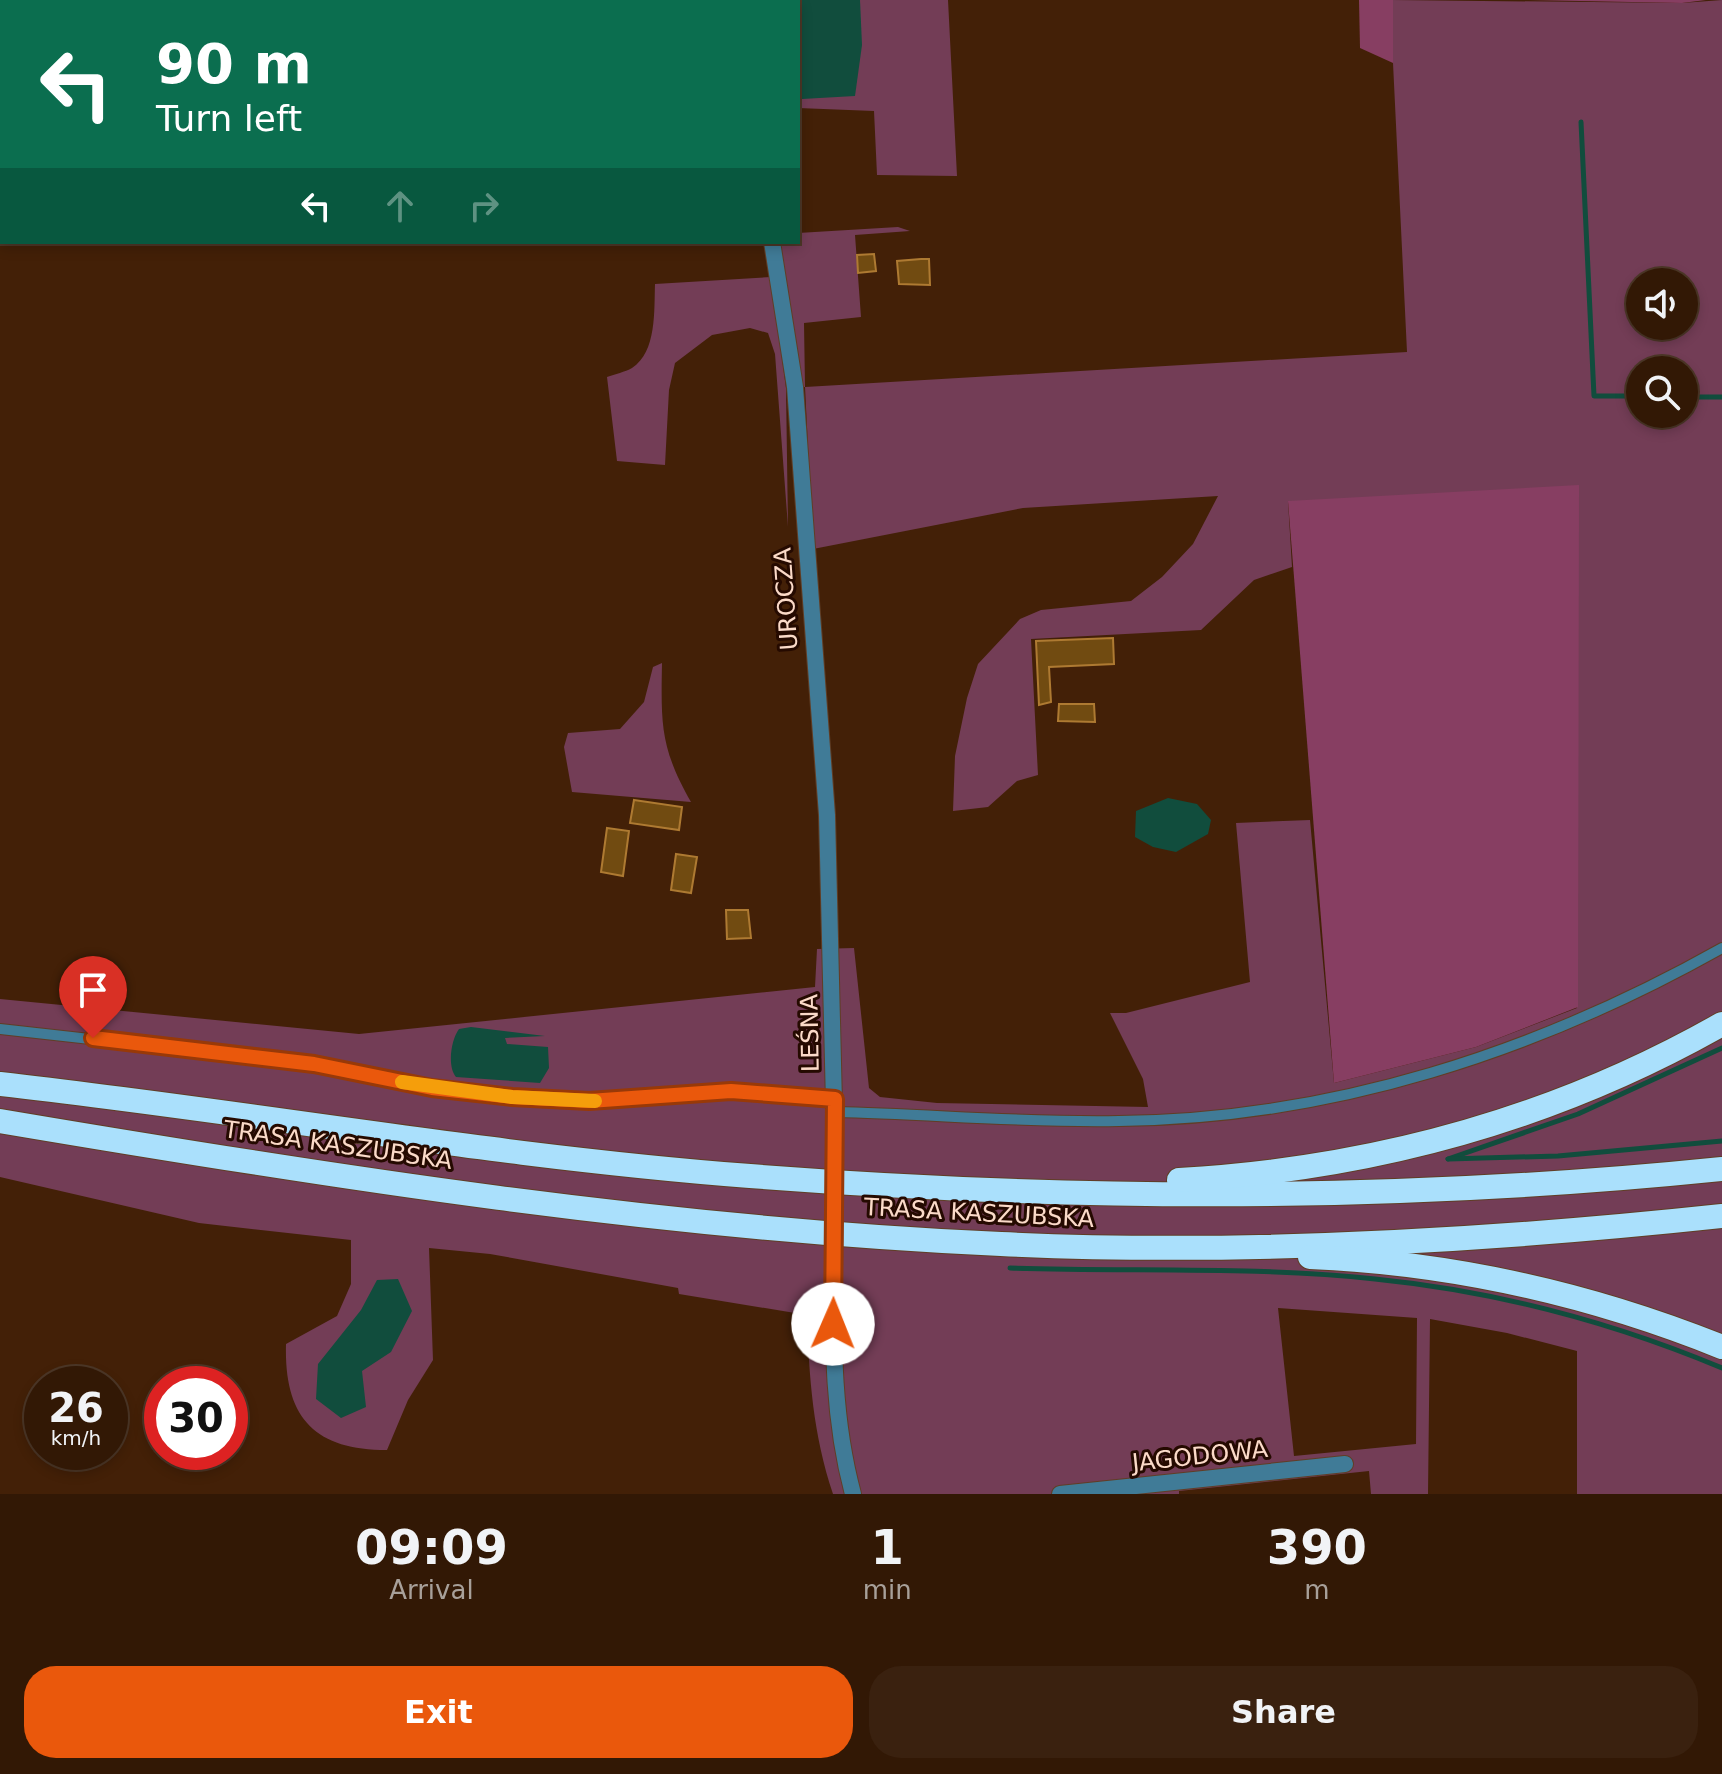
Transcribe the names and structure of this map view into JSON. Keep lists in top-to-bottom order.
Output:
{
  "streets": {
    "highway": ["TRASA KASZUBSKA"],
    "street": ["UROCZA", "LEŚNA", "JAGODOWA"]
  },
  "crossings": [
    ["UROCZA", "LEŚNA"]
  ],
  "page": {
    "turn": ["90 m", "Turn left"],
    "speed": "26 km/h",
    "limit": "30",
    "eta": [
      "09:09",
      "Arrival",
      "1",
      "min",
      "390",
      "m"
    ],
    "buttons": ["Exit", "Share"]
  }
}
